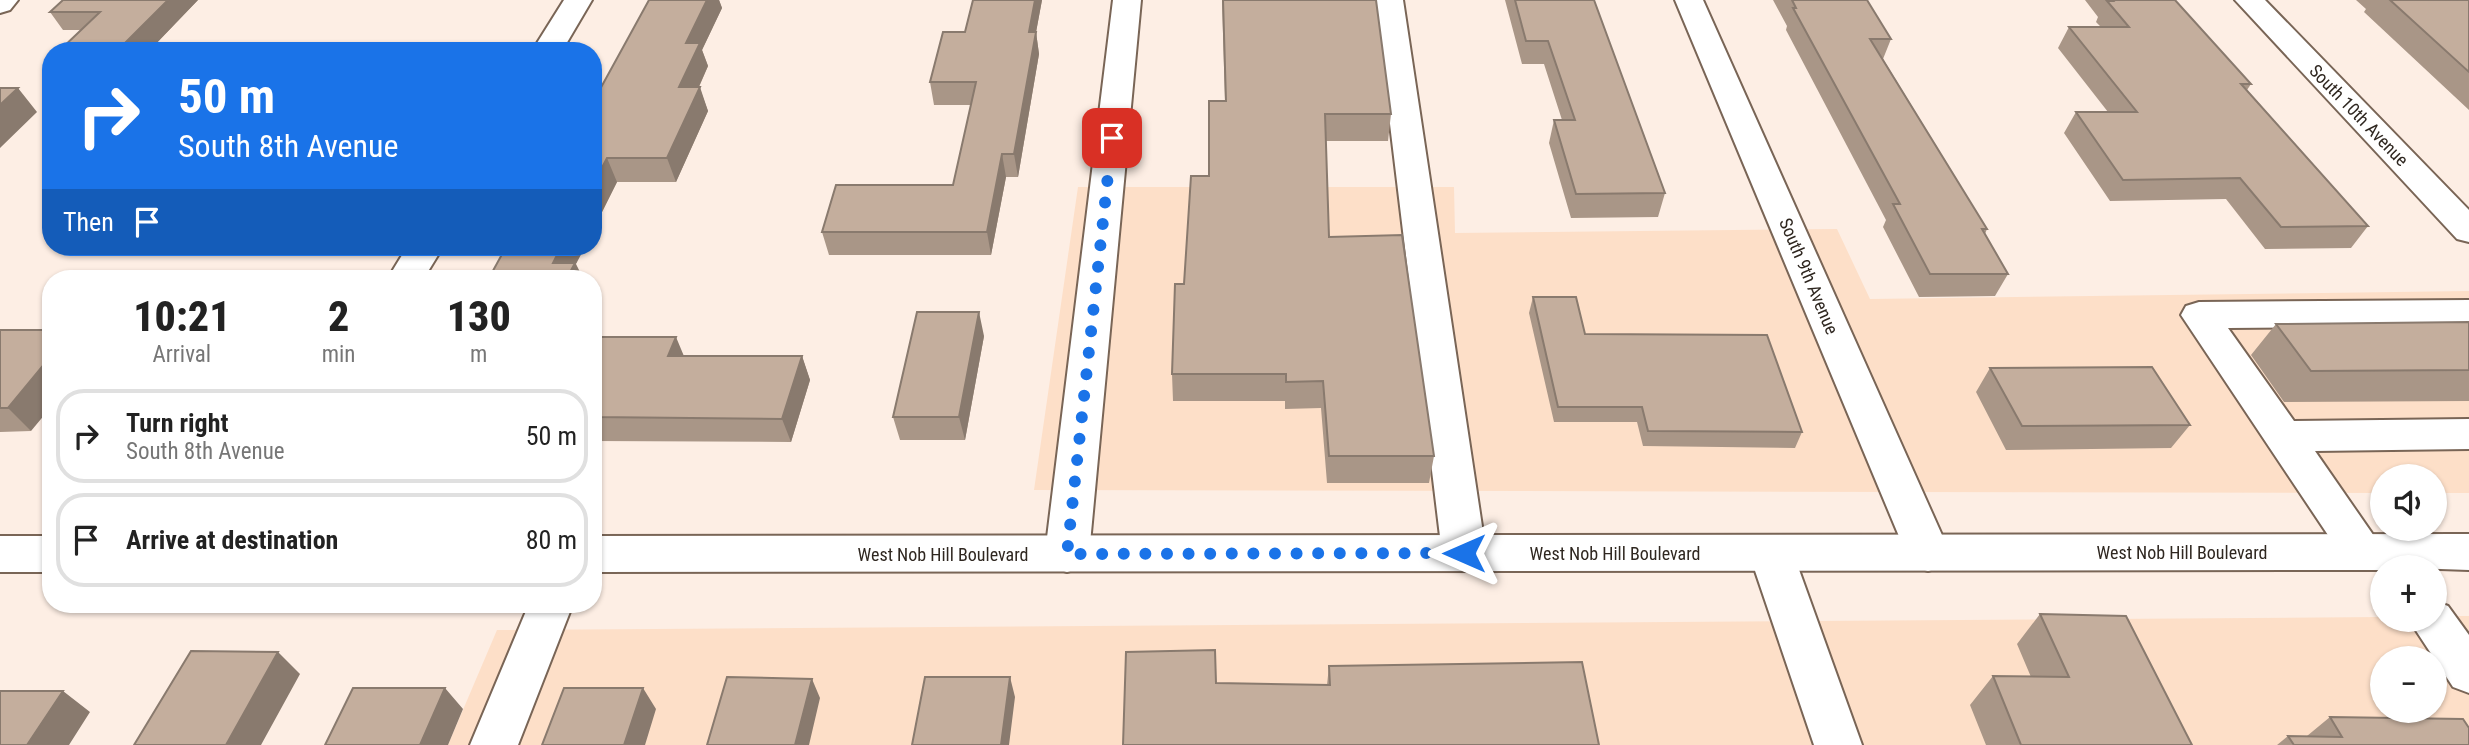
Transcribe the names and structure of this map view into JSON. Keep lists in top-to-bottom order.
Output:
{
  "streets": {
    "street": ["South 10th Avenue", "South 9th Avenue", "West Nob Hill Boulevard"]
  },
  "crossings": [
    ["South 9th Avenue", "West Nob Hill Boulevard"]
  ],
  "page": {
    "turn": ["50 m", "South 8th Avenue"],
    "then": "Then",
    "eta": [
      "10:21",
      "Arrival",
      "2",
      "min",
      "130",
      "m"
    ],
    "list": [
      {
        "name": "Turn right",
        "note": "South 8th Avenue",
        "value": "50 m"
      },
      {
        "name": "Arrive at destination",
        "value": "80 m"
      }
    ],
    "map_buttons": ["+", "−"]
  }
}
